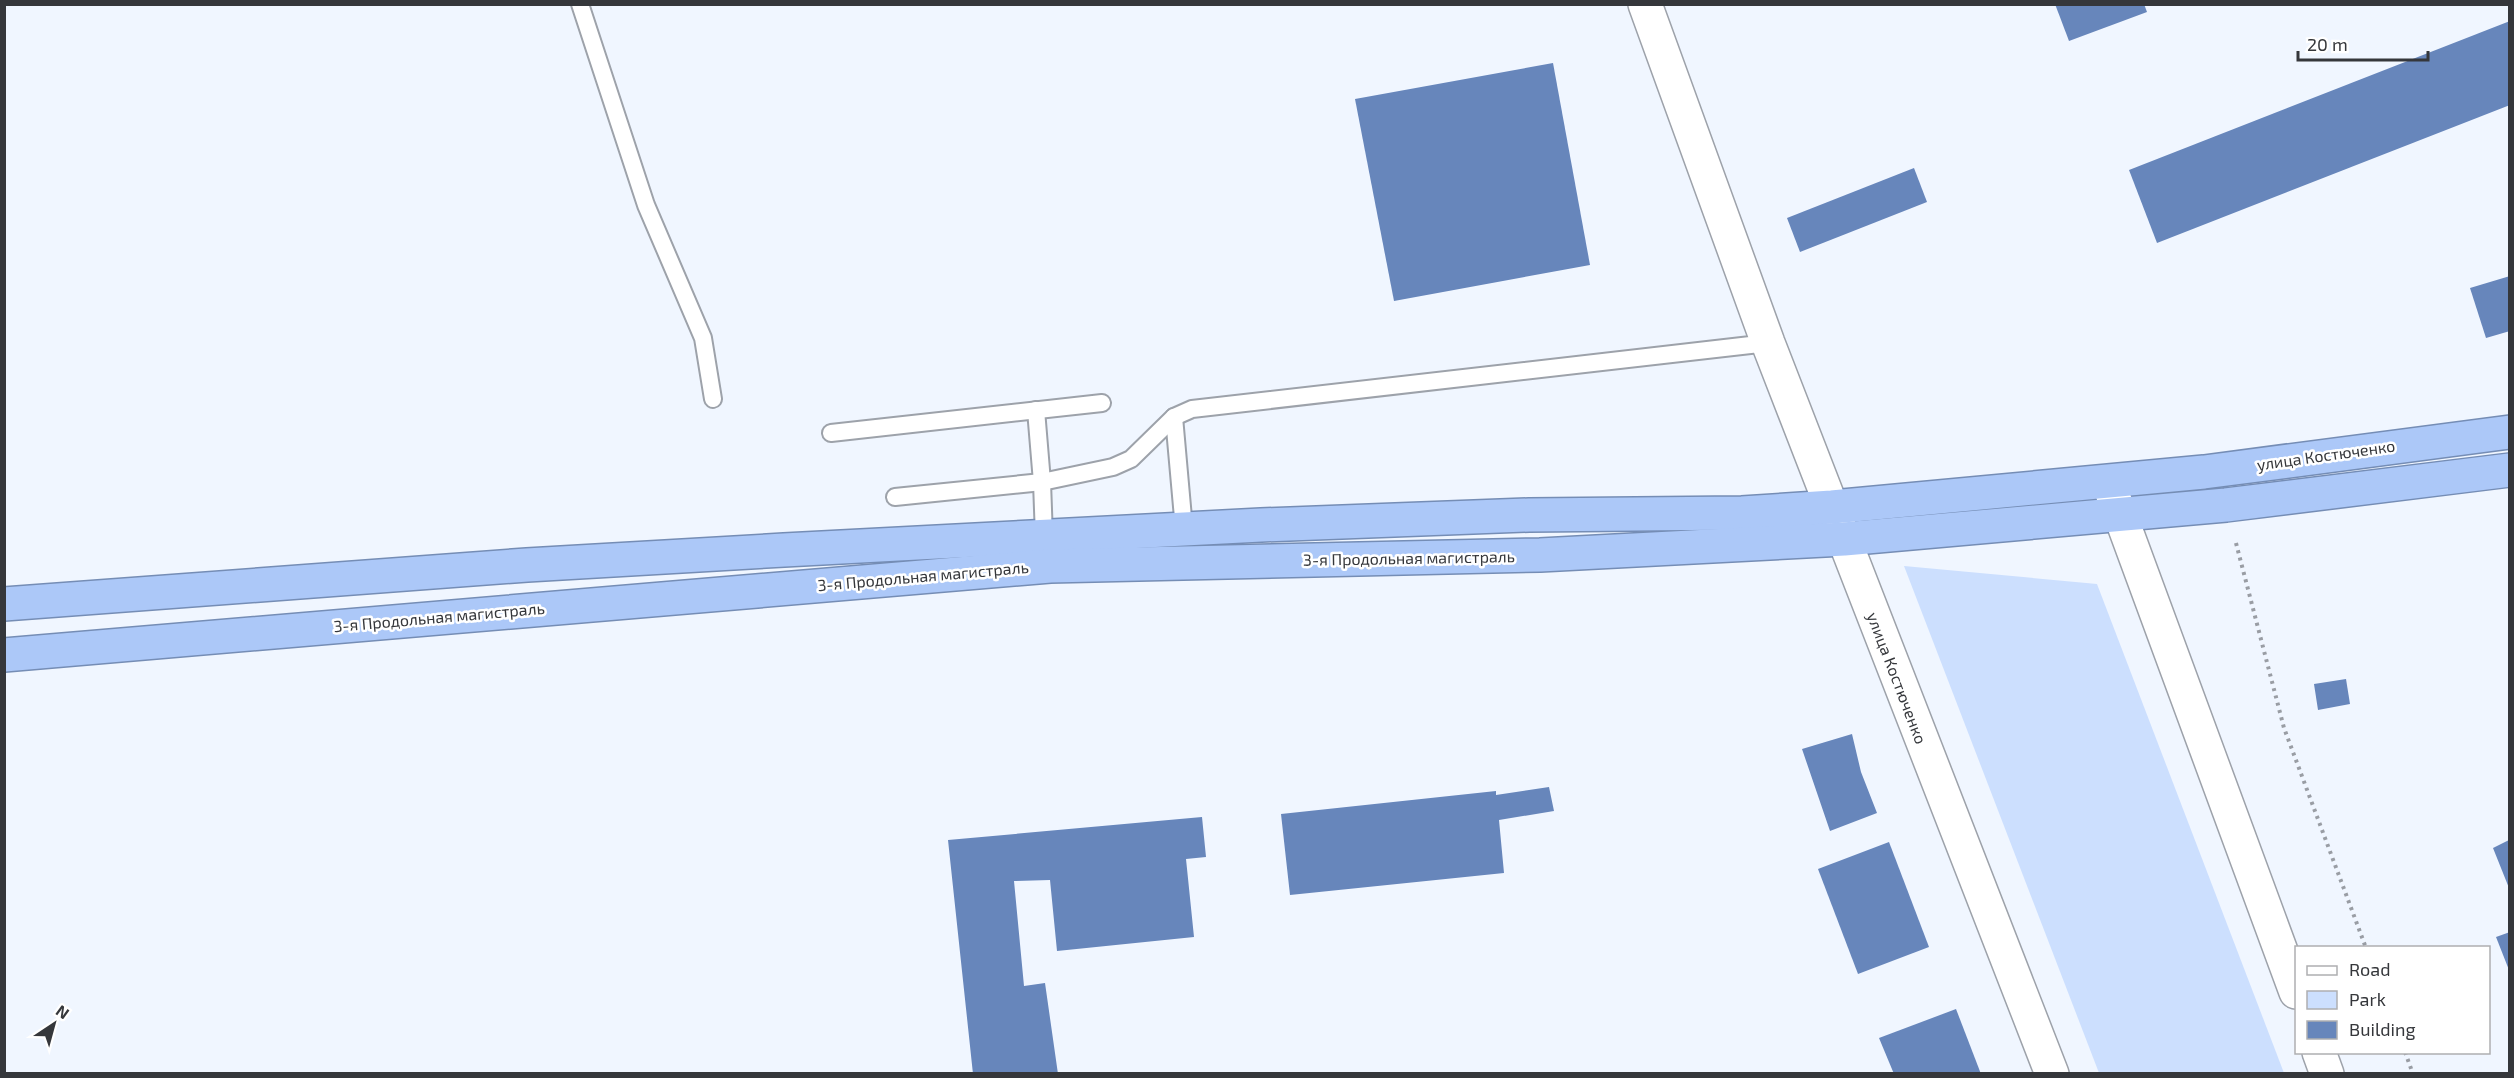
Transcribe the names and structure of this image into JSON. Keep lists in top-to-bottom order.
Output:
{
  "streets": {
    "highway": ["улица Костюченко", "3-я Продольная магистраль"]
  },
  "crossings": [
    ["улица Костюченко", "3-я Продольная магистраль"]
  ],
  "legend": ["Road", "Park", "Building"],
  "scale_bar": "20 m",
  "north": "top right"
}
